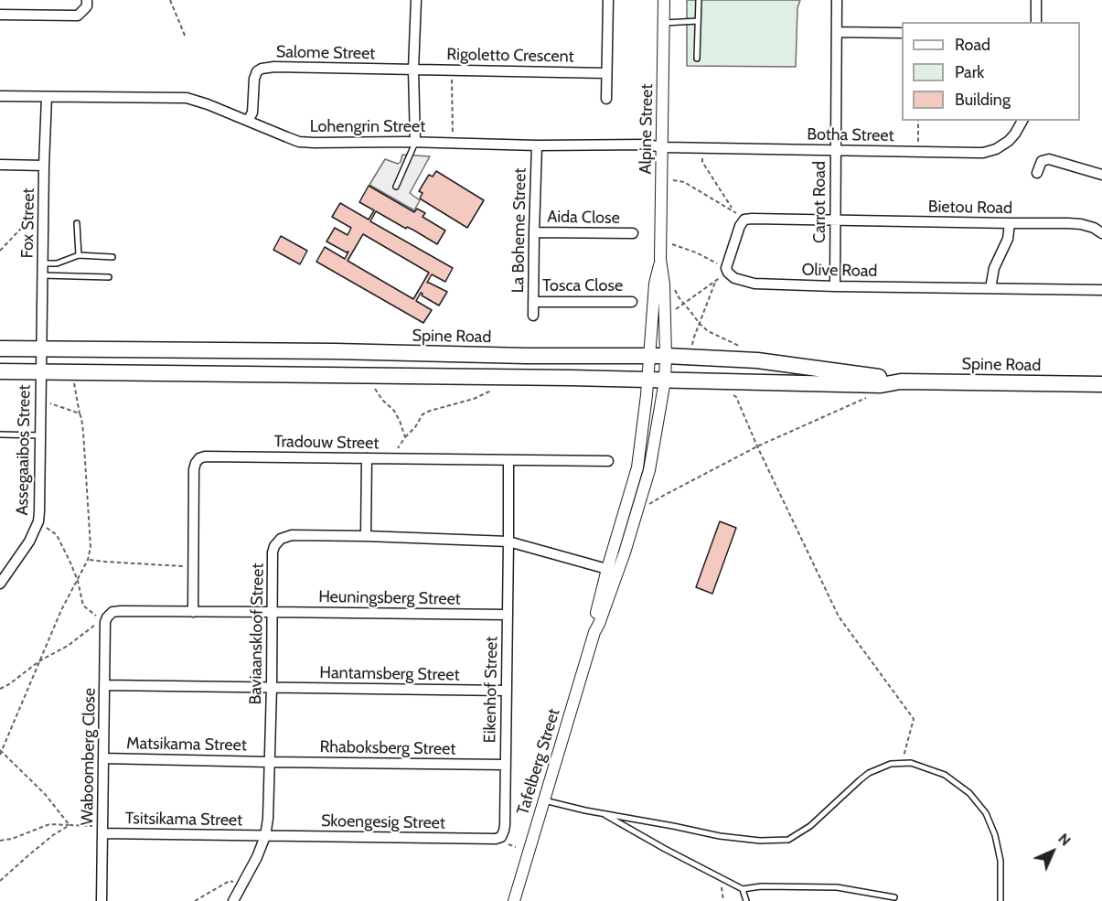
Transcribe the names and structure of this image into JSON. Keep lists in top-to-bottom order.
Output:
{
  "streets": {
    "main road": ["Spine Road"],
    "street": [
      "Salome Street",
      "Rigoletto Crescent",
      "Lohengrin Street",
      "Alpine Street",
      "Botha Street",
      "Carrot Road",
      "Bietou Road",
      "Aida Close",
      "Fox Street",
      "La Boheme Street",
      "Olive Road",
      "Tosca Close",
      "Tradouw Street",
      "Assegaaibos Street",
      "Heuningsberg Street",
      "Baviaanskloof Street",
      "Hantamsberg Street",
      "Eikenhof Street",
      "Matsikama Street",
      "Rhaboksberg Street",
      "Waboomberg Close",
      "Tafelberg Street",
      "Tsitsikama Street",
      "Skoengesig Street"
    ]
  },
  "crossings": [
    ["Salome Street", "Rigoletto Crescent"],
    ["Salome Street", "Lohengrin Street"],
    ["Lohengrin Street", "Alpine Street"],
    ["Lohengrin Street", "Botha Street"],
    ["Lohengrin Street", "Fox Street"],
    ["Lohengrin Street", "La Boheme Street"],
    ["Alpine Street", "Botha Street"],
    ["Alpine Street", "Spine Road"],
    ["Alpine Street", "Tafelberg Street"],
    ["Botha Street", "Carrot Road"],
    ["Carrot Road", "Bietou Road"],
    ["Carrot Road", "Olive Road"],
    ["Aida Close", "La Boheme Street"],
    ["Fox Street", "Spine Road"],
    ["Fox Street", "Assegaaibos Street"],
    ["La Boheme Street", "Tosca Close"],
    ["Spine Road", "Assegaaibos Street"],
    ["Spine Road", "Tafelberg Street"],
    ["Tradouw Street", "Heuningsberg Street"],
    ["Tradouw Street", "Eikenhof Street"],
    ["Heuningsberg Street", "Baviaanskloof Street"],
    ["Heuningsberg Street", "Eikenhof Street"],
    ["Heuningsberg Street", "Waboomberg Close"],
    ["Baviaanskloof Street", "Hantamsberg Street"],
    ["Baviaanskloof Street", "Eikenhof Street"],
    ["Baviaanskloof Street", "Matsikama Street"],
    ["Baviaanskloof Street", "Rhaboksberg Street"],
    ["Baviaanskloof Street", "Tafelberg Street"],
    ["Baviaanskloof Street", "Tsitsikama Street"],
    ["Baviaanskloof Street", "Skoengesig Street"],
    ["Hantamsberg Street", "Eikenhof Street"],
    ["Hantamsberg Street", "Waboomberg Close"],
    ["Eikenhof Street", "Rhaboksberg Street"],
    ["Eikenhof Street", "Skoengesig Street"],
    ["Matsikama Street", "Rhaboksberg Street"],
    ["Matsikama Street", "Waboomberg Close"],
    ["Waboomberg Close", "Tsitsikama Street"],
    ["Tsitsikama Street", "Skoengesig Street"]
  ],
  "legend": ["Road", "Park", "Building"],
  "north": "top right"
}
